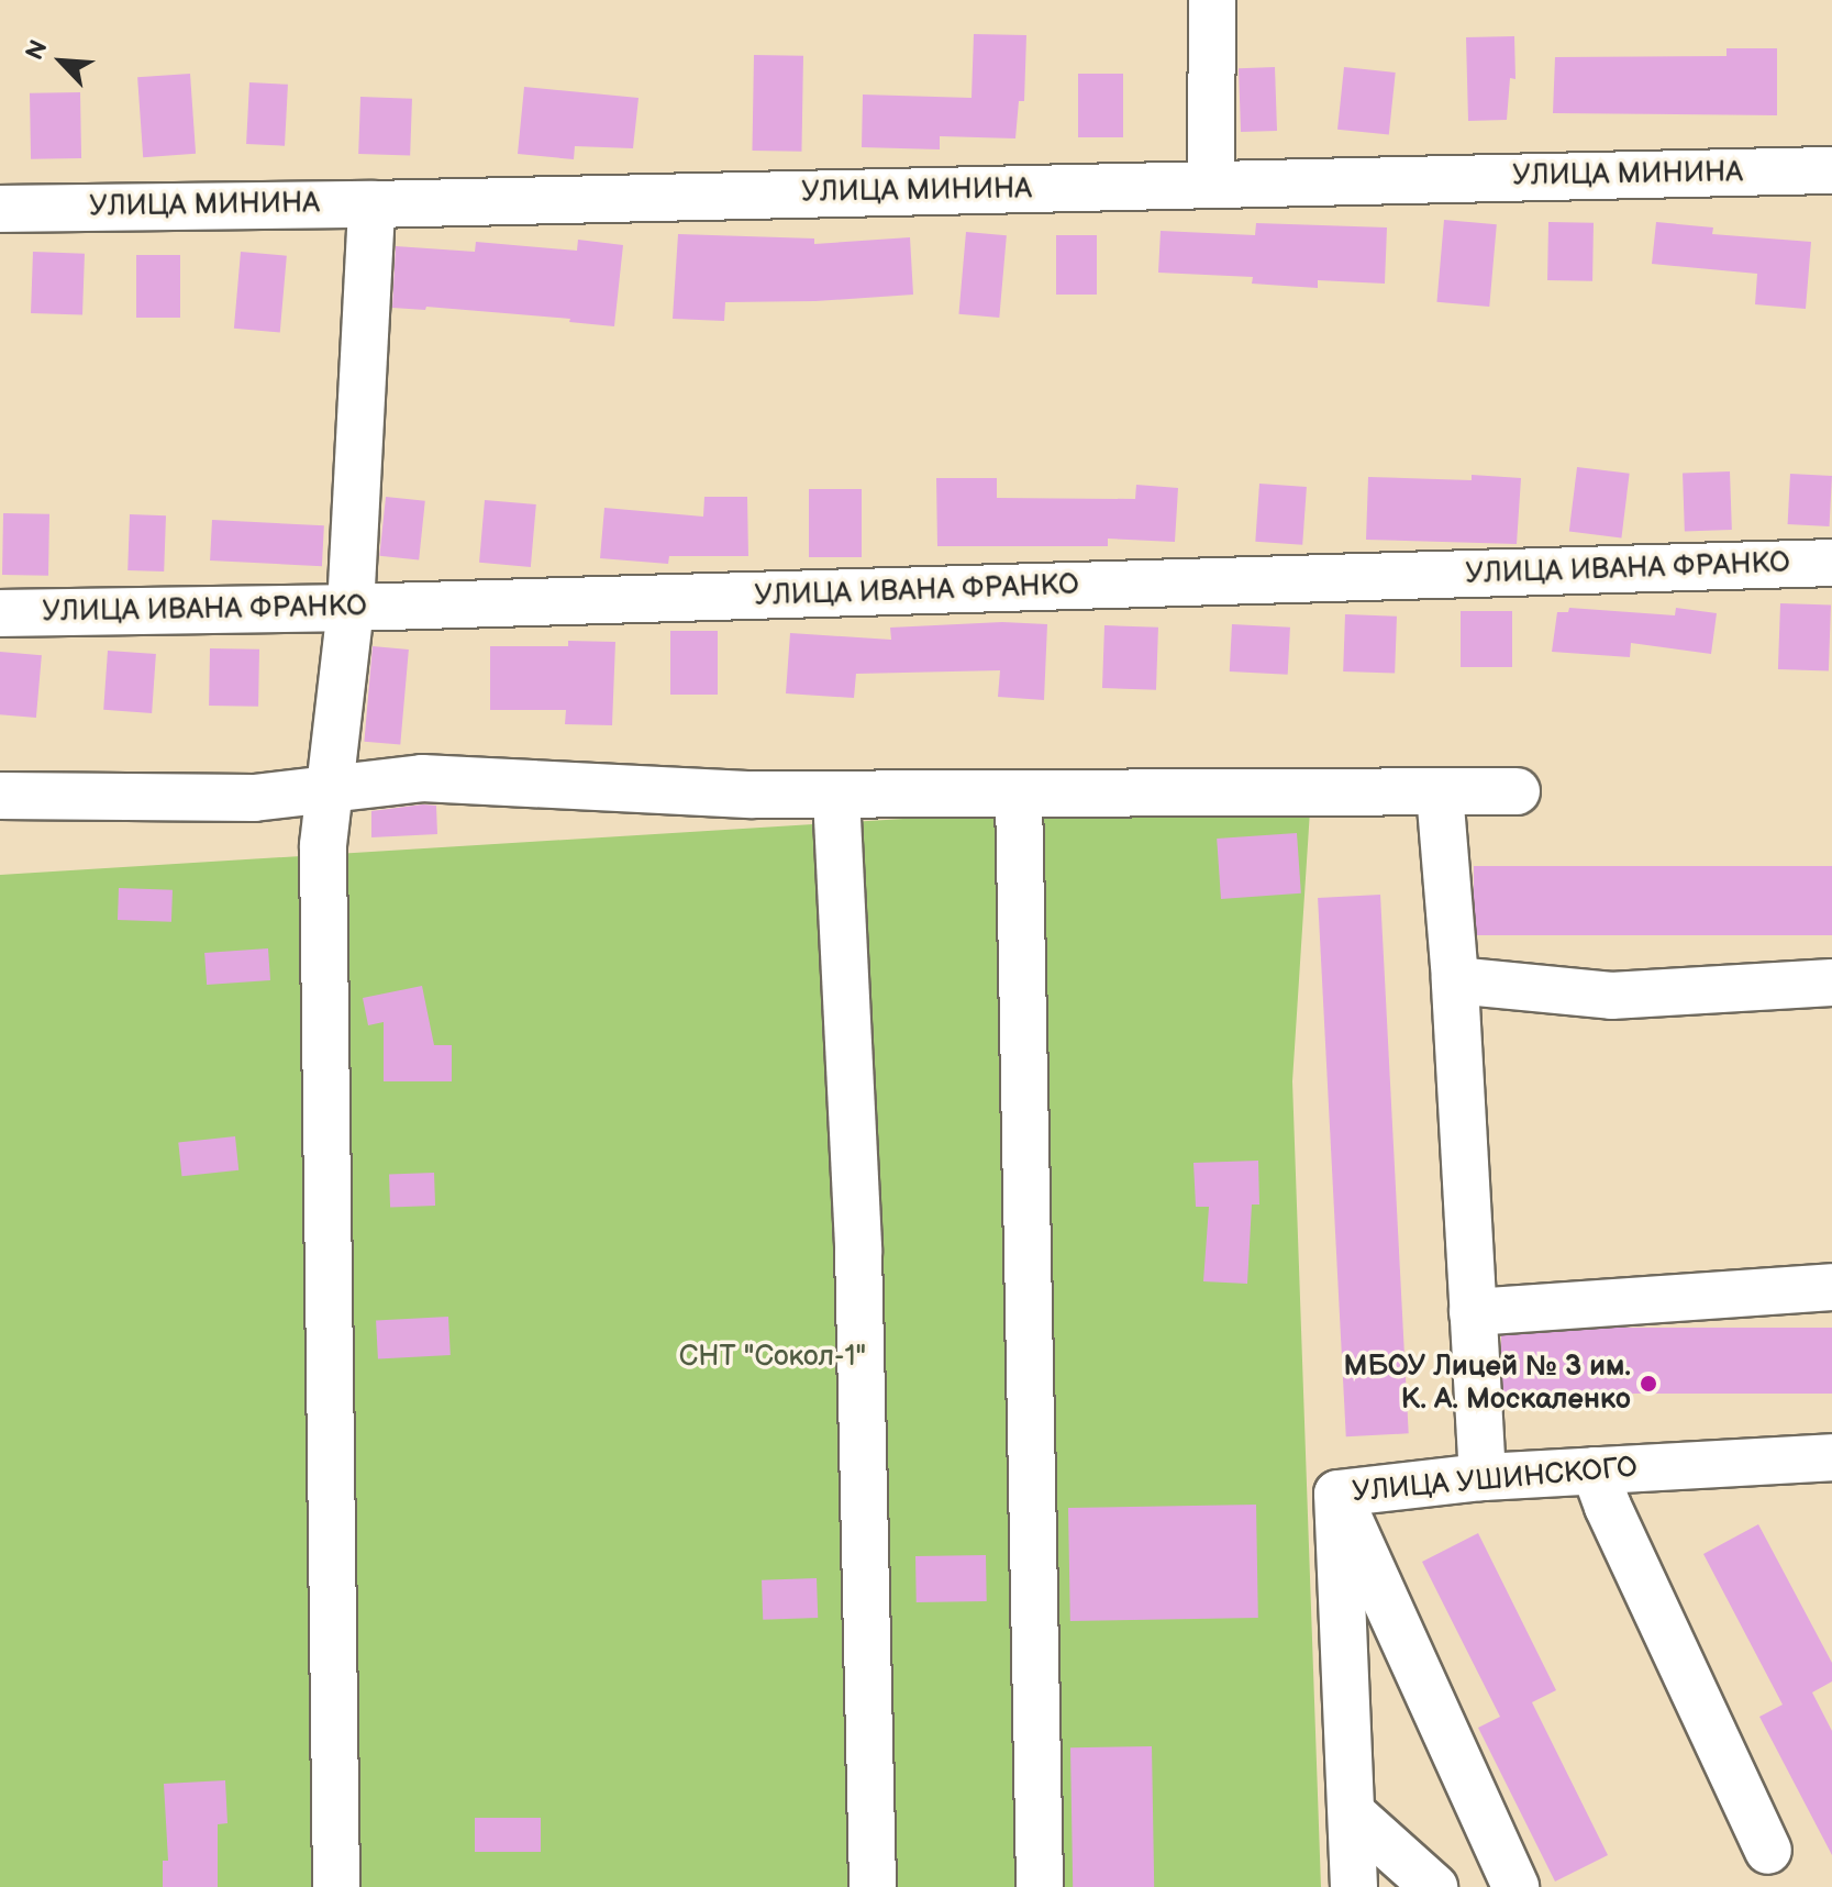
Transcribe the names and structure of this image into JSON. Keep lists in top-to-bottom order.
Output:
{
  "streets": {
    "street": ["УЛИЦА МИНИНА", "УЛИЦА ИВАНА ФРАНКО", "УЛИЦА УШИНСКОГО"]
  },
  "parks": ["СНТ \"Сокол-1\""],
  "places": ["МБОУ Лицей № 3 им. К. А. Москаленко"],
  "north": "top left"
}
